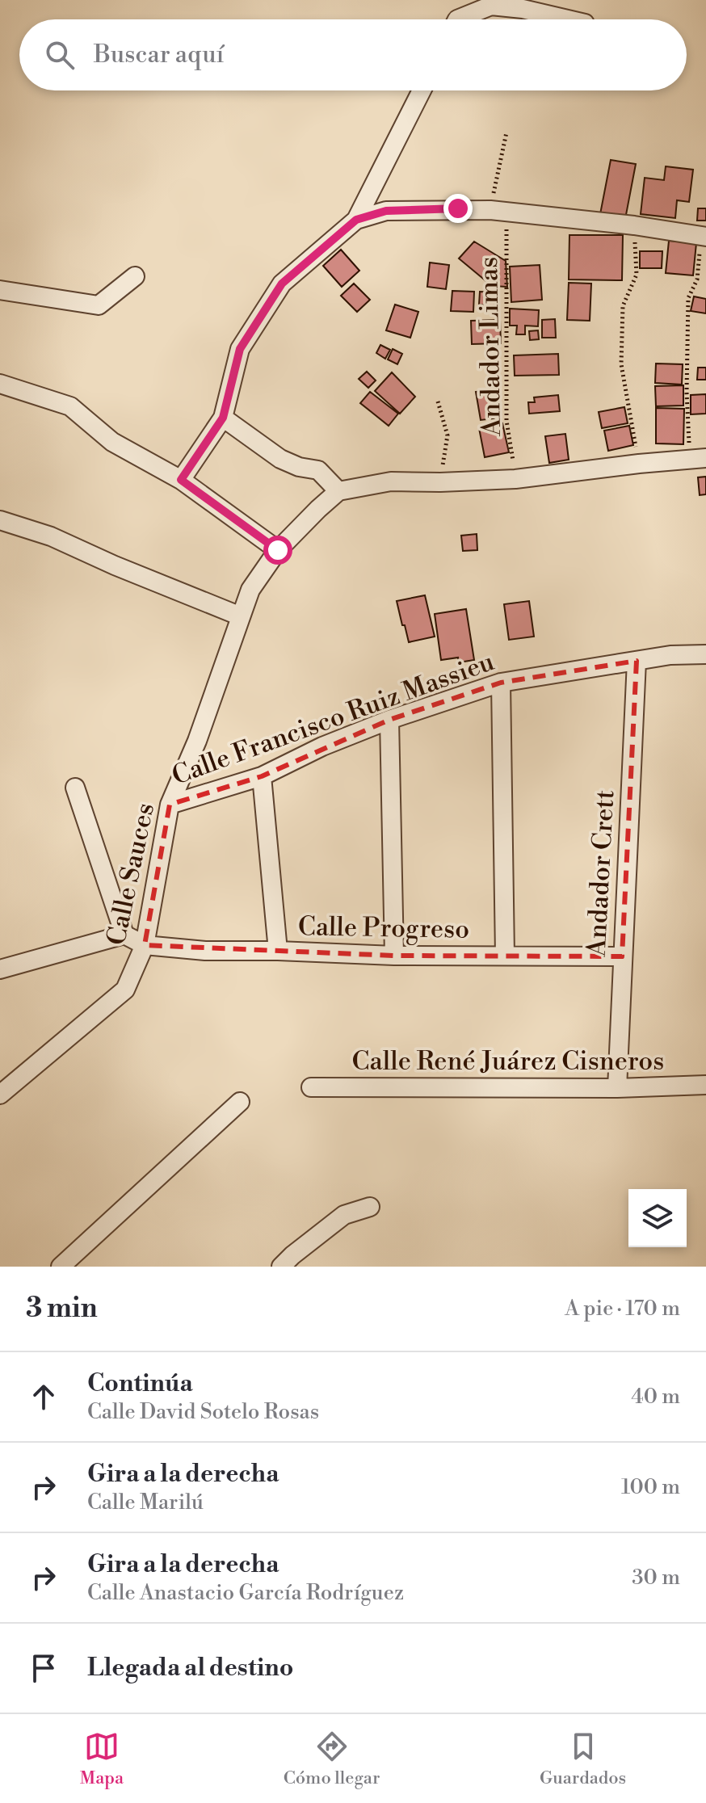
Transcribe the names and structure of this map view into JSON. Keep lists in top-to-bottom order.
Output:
{
  "streets": {
    "street": [
      "Calle Francisco Ruiz Massieu",
      "Andador Crett",
      "Calle Sauces",
      "Calle Progreso",
      "Calle René Juárez Cisneros"
    ],
    "path": ["Andador Limas"]
  },
  "crossings": [
    ["Calle Francisco Ruiz Massieu", "Andador Crett"],
    ["Calle Francisco Ruiz Massieu", "Calle Sauces"],
    ["Andador Crett", "Calle Progreso"],
    ["Andador Crett", "Calle René Juárez Cisneros"],
    ["Calle Sauces", "Calle Progreso"]
  ],
  "page": {
    "search": "Buscar aquí",
    "heading": ["3 min", "A pie · 170 m"],
    "list": [
      ["Continúa", "Calle David Sotelo Rosas", "40 m"],
      ["Gira a la derecha", "Calle Marilú", "100 m"],
      ["Gira a la derecha", "Calle Anastacio García Rodríguez", "30 m"],
      "Llegada al destino"
    ],
    "nav": ["Mapa", "Cómo llegar", "Guardados"]
  }
}
